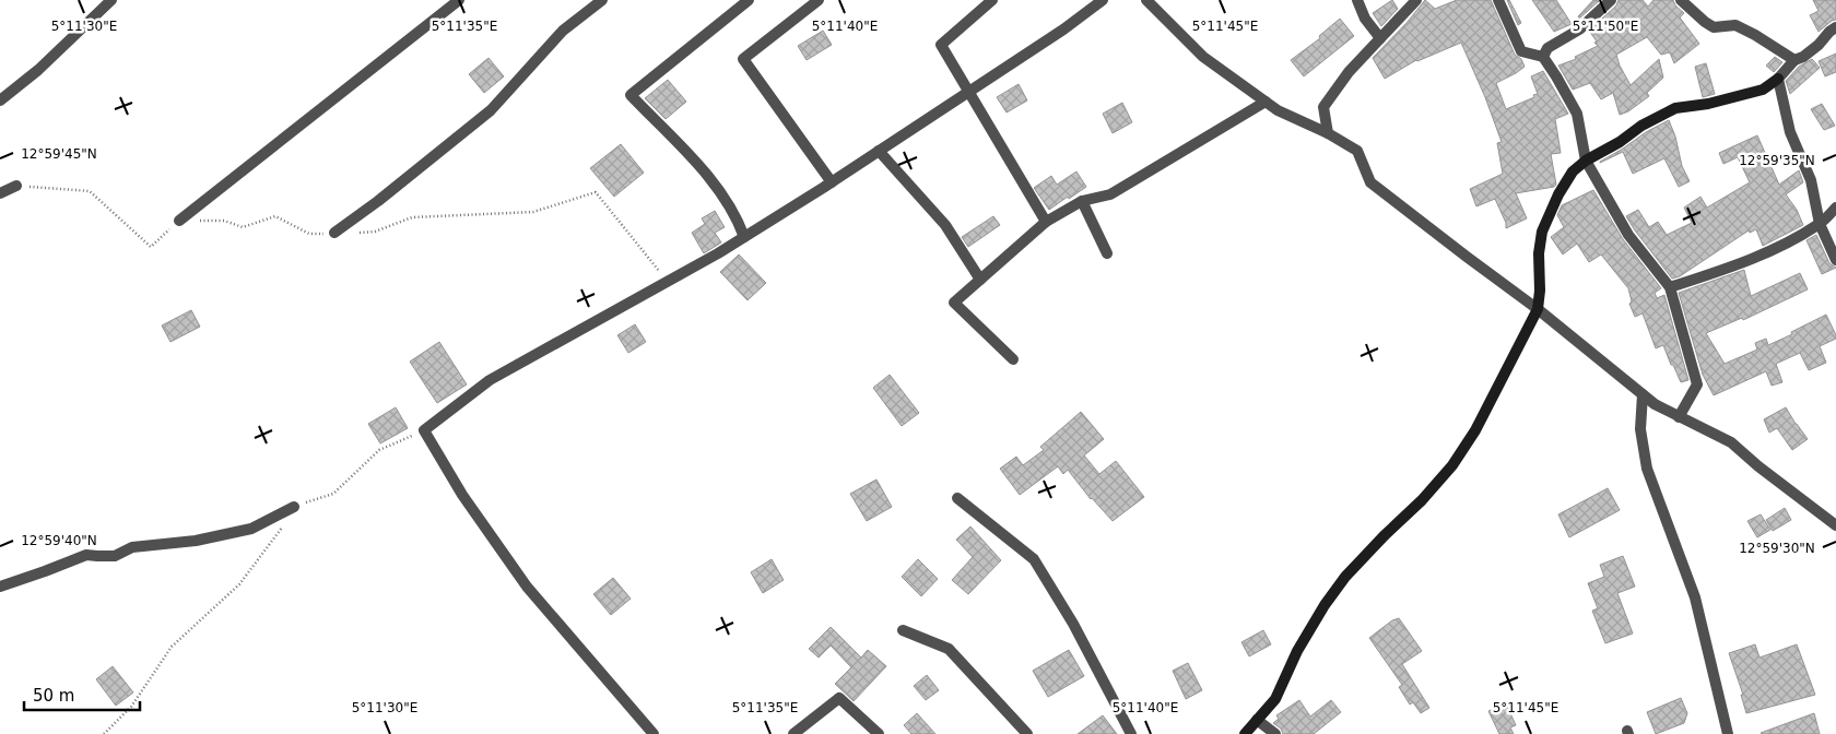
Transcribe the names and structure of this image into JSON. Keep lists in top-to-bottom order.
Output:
{
  "scale_bar": "50 m",
  "coordinates": [
    "5°11'30\"E",
    "5°11'35\"E",
    "5°11'40\"E",
    "5°11'45\"E",
    "5°11'50\"E",
    "12°59'45\"N",
    "12°59'35\"N",
    "12°59'40\"N",
    "12°59'30\"N"
  ]
}
